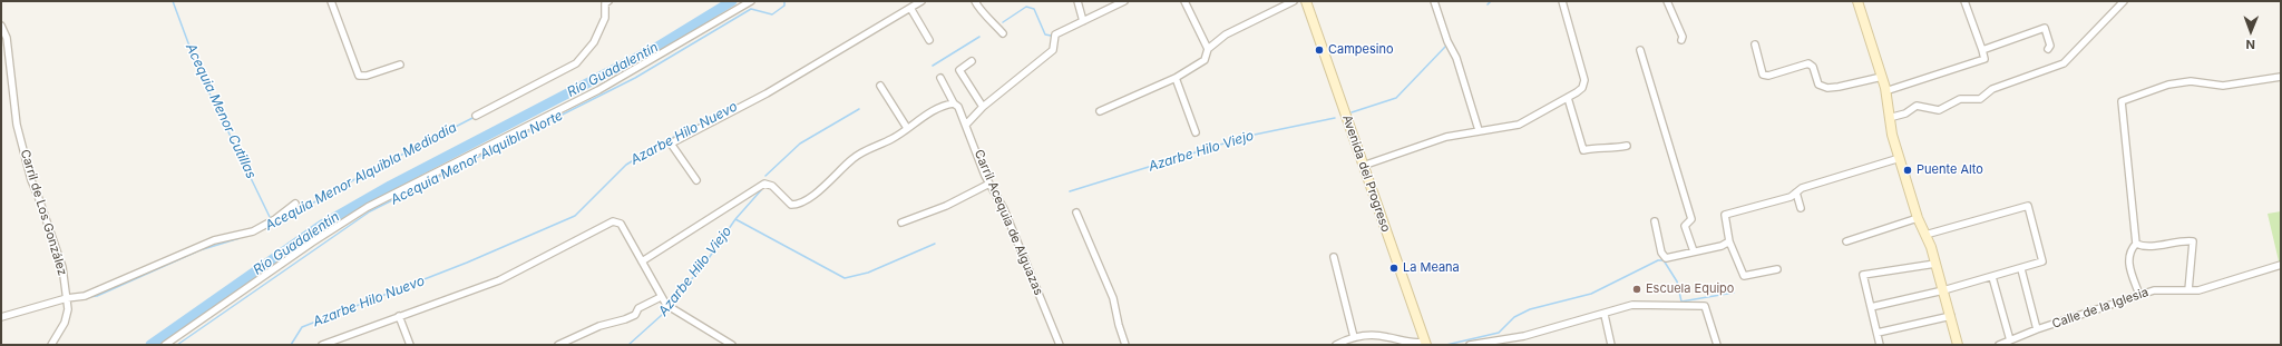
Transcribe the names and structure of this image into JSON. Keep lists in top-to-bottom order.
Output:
{
  "streets": {
    "main road": ["Avenida del Progreso"],
    "street": ["Carril de Los González", "Carril Acequia de Alguazas", "Calle de la Iglesia"]
  },
  "water": [
    "Río Guadalentín",
    "Acequia Menor Cutillas",
    "Azarbe Hilo Nuevo",
    "Azarbe Hilo Viejo",
    "Acequia Menor Alquibla Norte",
    "Acequia Menor Alquibla Mediodía"
  ],
  "places": [
    "Campesino",
    "Puente Alto",
    "La Meana",
    "Escuela Equipo"
  ],
  "north": "bottom"
}
